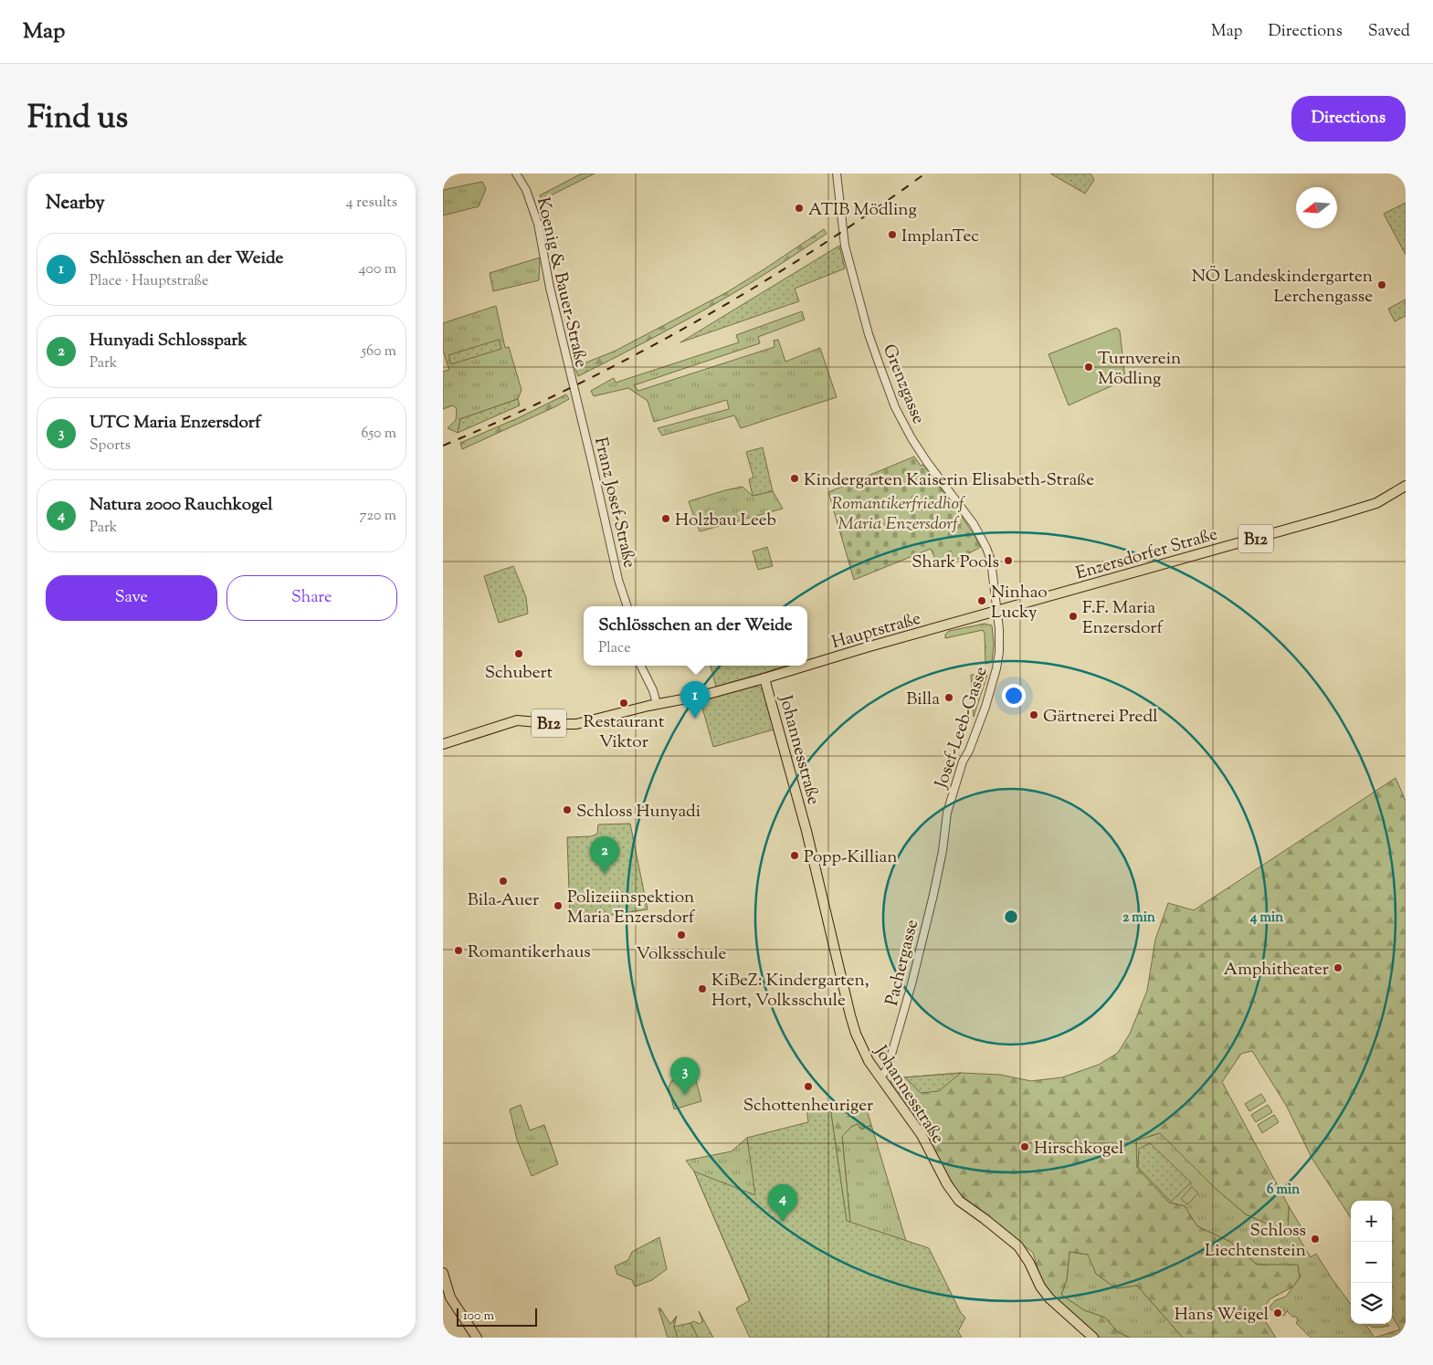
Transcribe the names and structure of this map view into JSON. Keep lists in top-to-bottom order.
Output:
{
  "streets": {
    "main road": [
      "B12",
      "Enzersdorfer Straße",
      "Hauptstraße",
      "Johannesstraße"
    ],
    "street": [
      "Koenig & Bauer-Straße",
      "Grenzgasse",
      "Franz Josef-Straße",
      "Josef-Leeb-Gasse",
      "Pachergasse"
    ]
  },
  "crossings": [
    ["Koenig & Bauer-Straße", "Franz Josef-Straße"],
    ["Grenzgasse", "Enzersdorfer Straße"],
    ["Grenzgasse", "Hauptstraße"],
    ["Grenzgasse", "Josef-Leeb-Gasse"],
    ["Enzersdorfer Straße", "Hauptstraße"],
    ["Enzersdorfer Straße", "Josef-Leeb-Gasse"],
    ["Hauptstraße", "Josef-Leeb-Gasse"],
    ["Hauptstraße", "Johannesstraße"],
    ["Josef-Leeb-Gasse", "Pachergasse"],
    ["Johannesstraße", "Pachergasse"]
  ],
  "parks": ["Romantikerfriedhof Maria Enzersdorf"],
  "places": [
    "ATIB Mödling",
    "ImplanTec",
    "NÖ Landeskindergarten Lerchengasse",
    "Turnverein Mödling",
    "Kindergarten Kaiserin Elisabeth-Straße",
    "Holzbau Leeb",
    "Shark Pools",
    "Ninhao Lucky",
    "F.F. Maria Enzersdorf",
    "Schubert",
    "Billa",
    "Restaurant Viktor",
    "Gärtnerei Predl",
    "Schloss Hunyadi",
    "Popp-Killian",
    "Bila-Auer",
    "Polizeiinspektion Maria Enzersdorf",
    "Volksschule",
    "Romantikerhaus",
    "Amphitheater",
    "KiBeZ: Kindergarten, Hort, Volksschule",
    "Schottenheuriger",
    "Hirschkogel",
    "Schloss Liechtenstein",
    "Hans Weigel"
  ],
  "scale_bar": "100 m",
  "north": "left",
  "page": {
    "header": "Map",
    "nav": ["Map", "Directions", "Saved"],
    "title": "Find us",
    "buttons": [
      "Directions",
      ["Save", "Share"]
    ],
    "heading": ["Nearby", "4 results"],
    "list": [
      {
        "mark": "1",
        "name": "Schlösschen an der Weide",
        "note": "Place · Hauptstraße",
        "value": "400 m"
      },
      {
        "mark": "2",
        "name": "Hunyadi Schlosspark",
        "note": "Park",
        "value": "560 m"
      },
      {
        "mark": "3",
        "name": "UTC Maria Enzersdorf",
        "note": "Sports",
        "value": "650 m"
      },
      {
        "mark": "4",
        "name": "Natura 2000 Rauchkogel",
        "note": "Park",
        "value": "720 m"
      }
    ],
    "popup": ["Schlösschen an der Weide", "Place"],
    "pins": [
      "1",
      "2",
      "3",
      "4"
    ],
    "map_buttons": ["+", "−"],
    "scale": "100 m"
  },
  "rings": ["2 min", "4 min", "6 min"]
}
